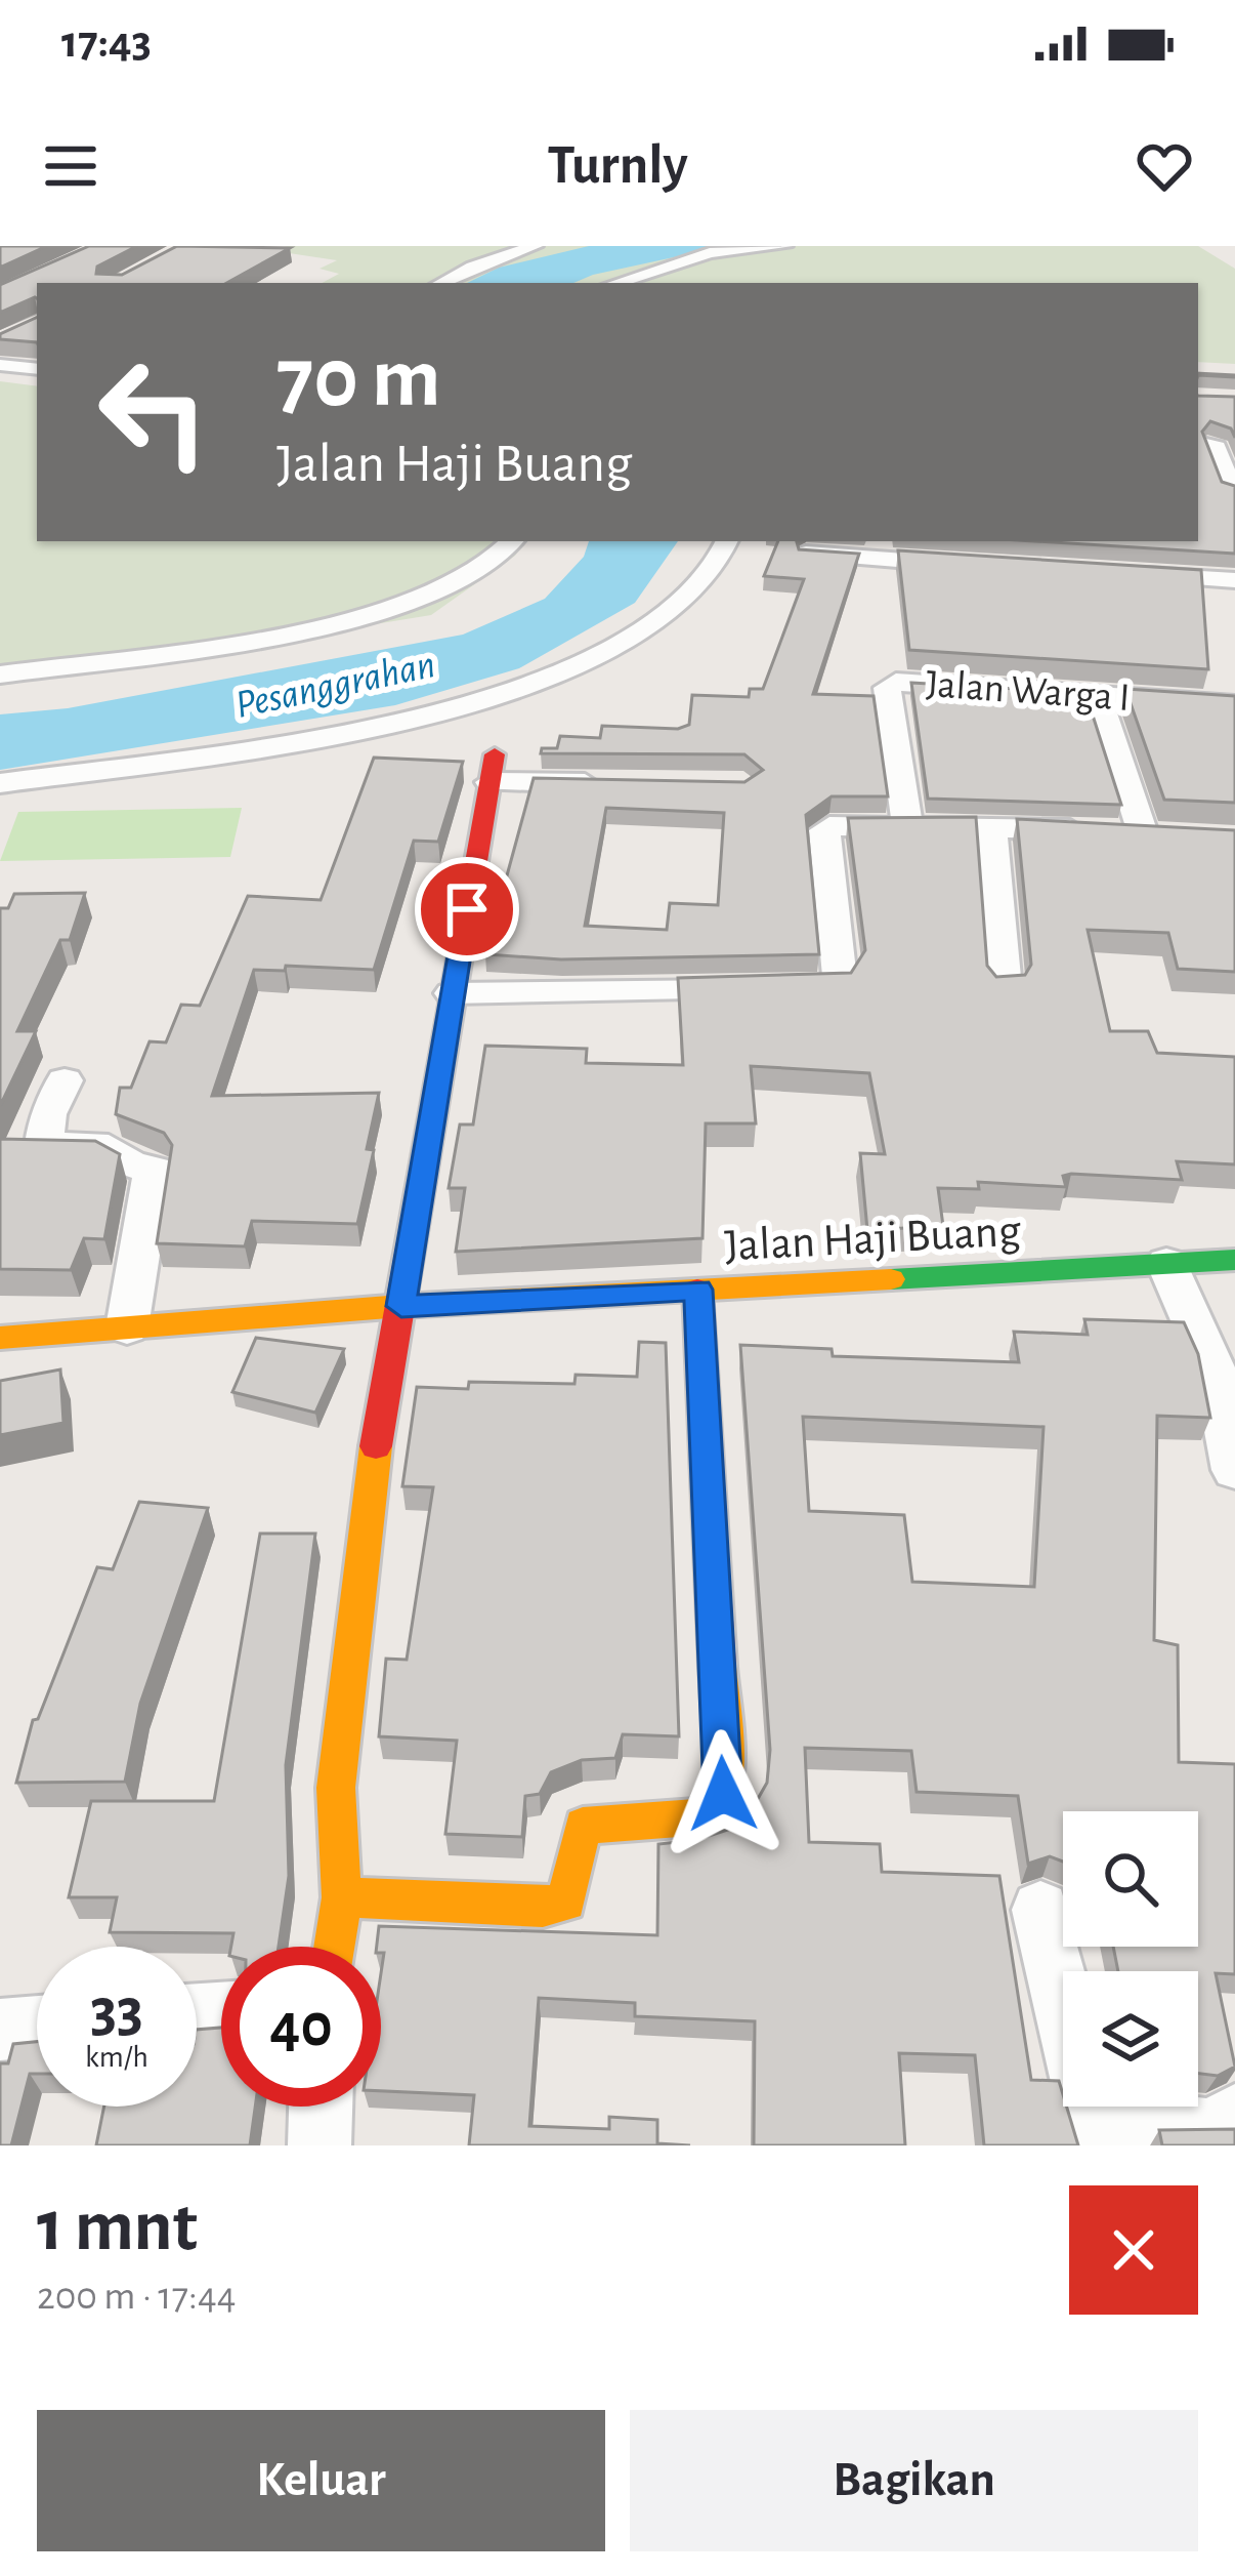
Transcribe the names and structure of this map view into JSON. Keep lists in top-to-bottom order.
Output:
{
  "streets": {
    "street": ["Jalan Warga I", "Jalan Haji Buang"]
  },
  "water": ["Pesanggrahan"],
  "page": {
    "status": "17:43",
    "header": "Turnly",
    "turn": ["70 m", "Jalan Haji Buang"],
    "speed": "33 km/h",
    "limit": "40",
    "heading": ["1 mnt", "200 m · 17:44"],
    "buttons": ["Keluar", "Bagikan"]
  }
}
